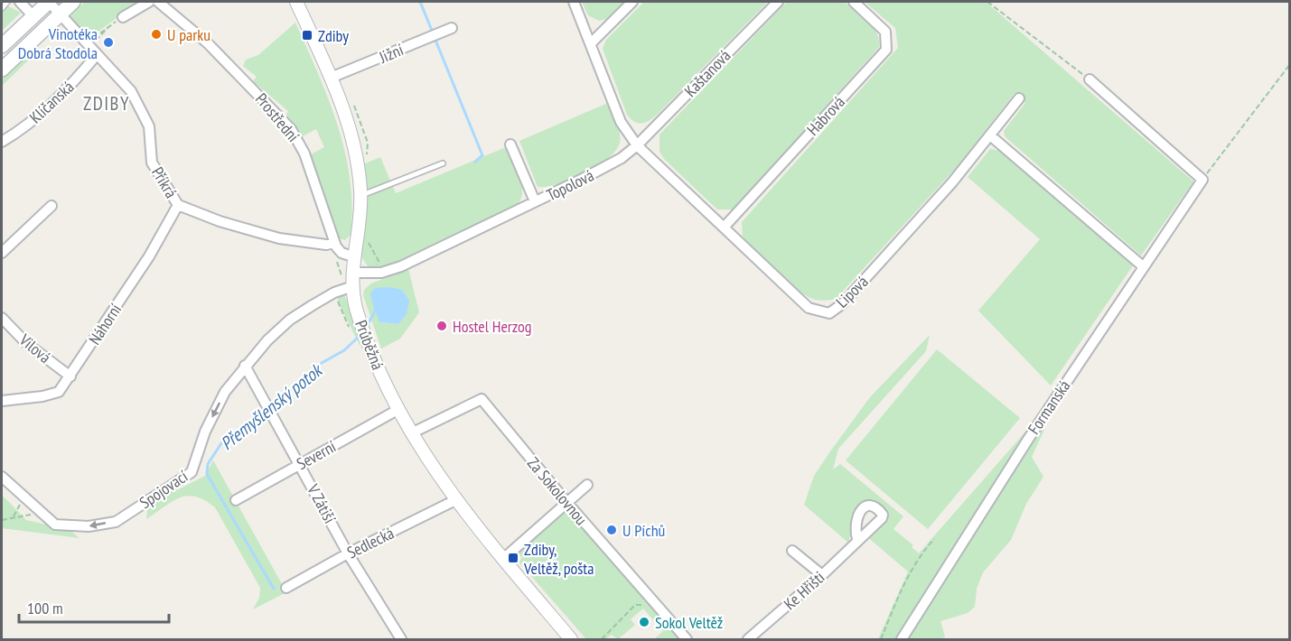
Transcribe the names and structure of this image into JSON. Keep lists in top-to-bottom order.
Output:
{
  "streets": {
    "street": [
      "Jižní",
      "Kaštanová",
      "Klíčanská",
      "Habrová",
      "Prostřední",
      "Příkrá",
      "Topolová",
      "Lipová",
      "Náhorní",
      "Průběžná",
      "Vilová",
      "Formanská",
      "Severní",
      "Spojovací",
      "Za Sokolovnou",
      "V Zátiší",
      "Sedlecká",
      "Ke Hřišti"
    ]
  },
  "crossings": [
    ["Jižní", "Průběžná"],
    ["Kaštanová", "Topolová"],
    ["Kaštanová", "Lipová"],
    ["Klíčanská", "Příkrá"],
    ["Habrová", "Lipová"],
    ["Prostřední", "Příkrá"],
    ["Příkrá", "Náhorní"],
    ["Topolová", "Lipová"],
    ["Topolová", "Průběžná"],
    ["Náhorní", "Vilová"],
    ["Průběžná", "Severní"],
    ["Průběžná", "Spojovací"],
    ["Průběžná", "Za Sokolovnou"],
    ["Průběžná", "Sedlecká"],
    ["Severní", "V Zátiší"],
    ["Spojovací", "V Zátiší"],
    ["V Zátiší", "Sedlecká"]
  ],
  "one_way": ["Spojovací"],
  "districts": ["ZDIBY"],
  "water": ["Přemyšlenský potok"],
  "places": {
    "other": [
      "U parku",
      "Vinotéka Dobrá Stodola",
      "Hostel Herzog",
      "U Píchů",
      "Sokol Veltěž"
    ],
    "transit": ["Zdiby", "Zdiby, Veltěž, pošta"]
  },
  "scale_bar": "100 m"
}
